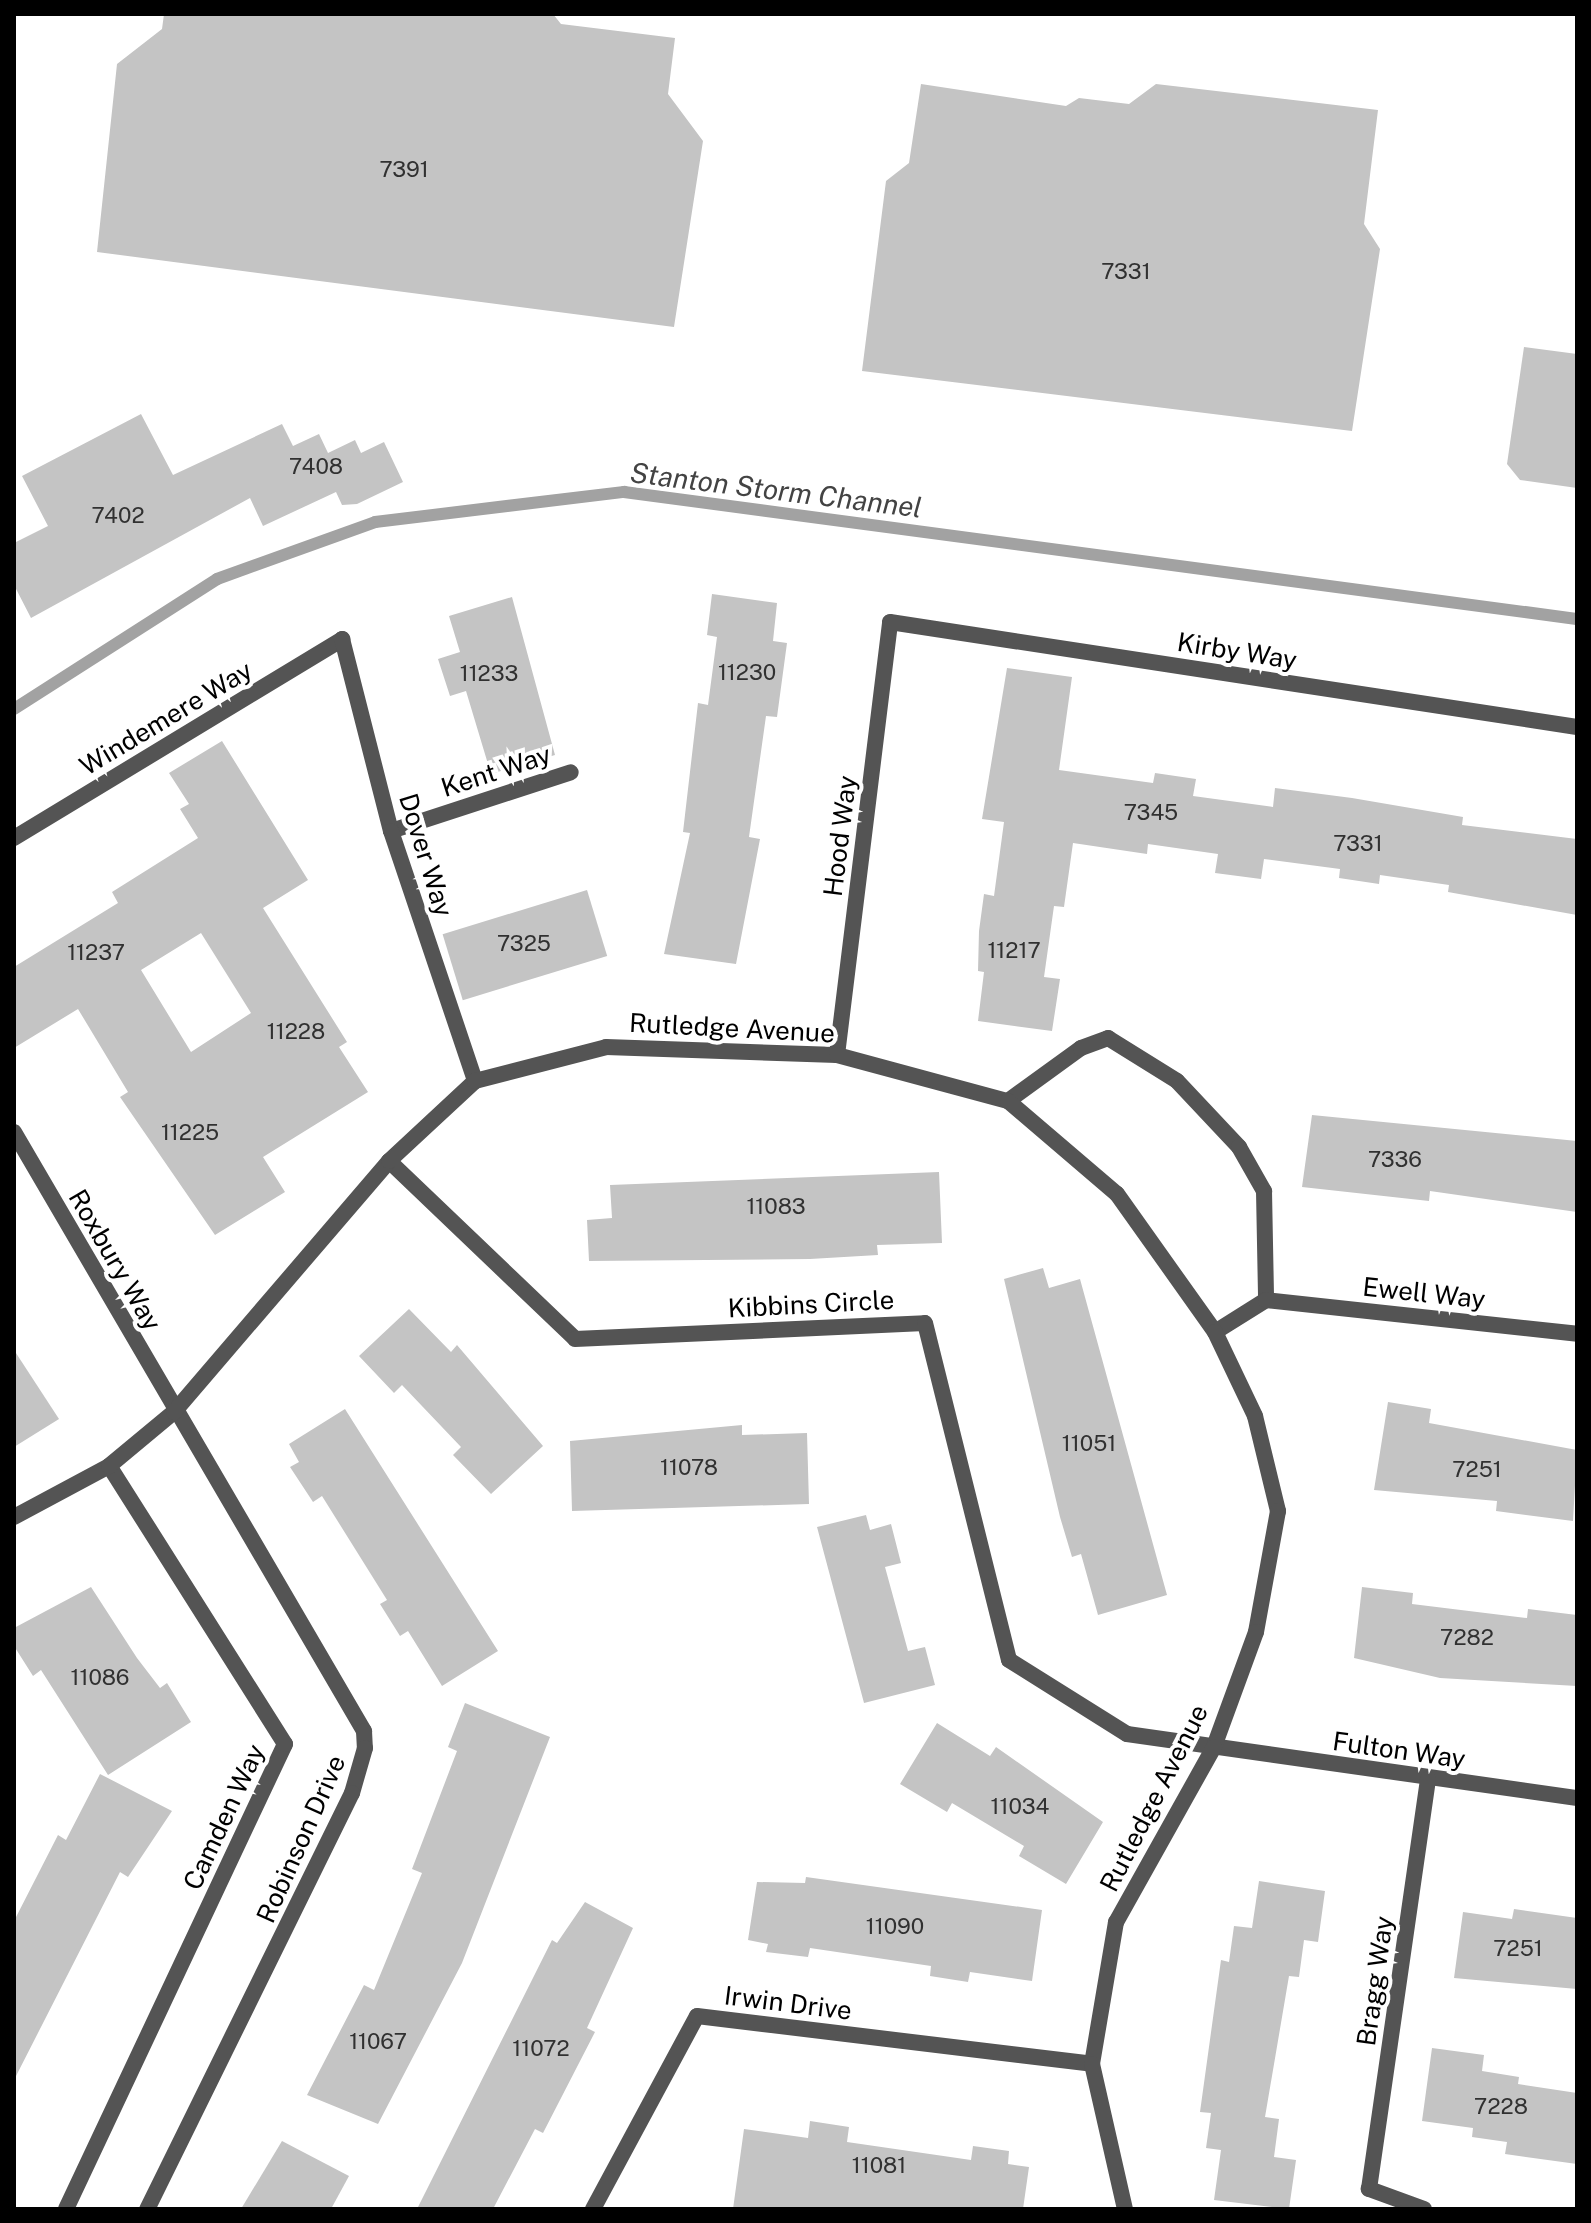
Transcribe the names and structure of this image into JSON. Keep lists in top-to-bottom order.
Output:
{
  "streets": {
    "street": [
      "Kirby Way",
      "Windemere Way",
      "Kent Way",
      "Hood Way",
      "Dover Way",
      "Rutledge Avenue",
      "Roxbury Way",
      "Ewell Way",
      "Kibbins Circle",
      "Fulton Way",
      "Camden Way",
      "Robinson Drive",
      "Bragg Way",
      "Irwin Drive"
    ]
  },
  "crossings": [
    ["Kirby Way", "Hood Way"],
    ["Windemere Way", "Dover Way"],
    ["Kent Way", "Dover Way"],
    ["Hood Way", "Rutledge Avenue"],
    ["Dover Way", "Rutledge Avenue"],
    ["Rutledge Avenue", "Roxbury Way"],
    ["Rutledge Avenue", "Kibbins Circle"],
    ["Rutledge Avenue", "Fulton Way"],
    ["Rutledge Avenue", "Camden Way"],
    ["Rutledge Avenue", "Robinson Drive"],
    ["Rutledge Avenue", "Irwin Drive"],
    ["Roxbury Way", "Robinson Drive"],
    ["Kibbins Circle", "Fulton Way"],
    ["Fulton Way", "Bragg Way"]
  ],
  "water": ["Stanton Storm Channel"],
  "house_numbers": [
    "7391",
    "7331",
    "7408",
    "7402",
    "11230",
    "11233",
    "7345",
    "7331",
    "7325",
    "11217",
    "11237",
    "11228",
    "11225",
    "7336",
    "11083",
    "11051",
    "11078",
    "7251",
    "7282",
    "11086",
    "11034",
    "11090",
    "7251",
    "11067",
    "11072",
    "7228",
    "11081"
  ]
}
